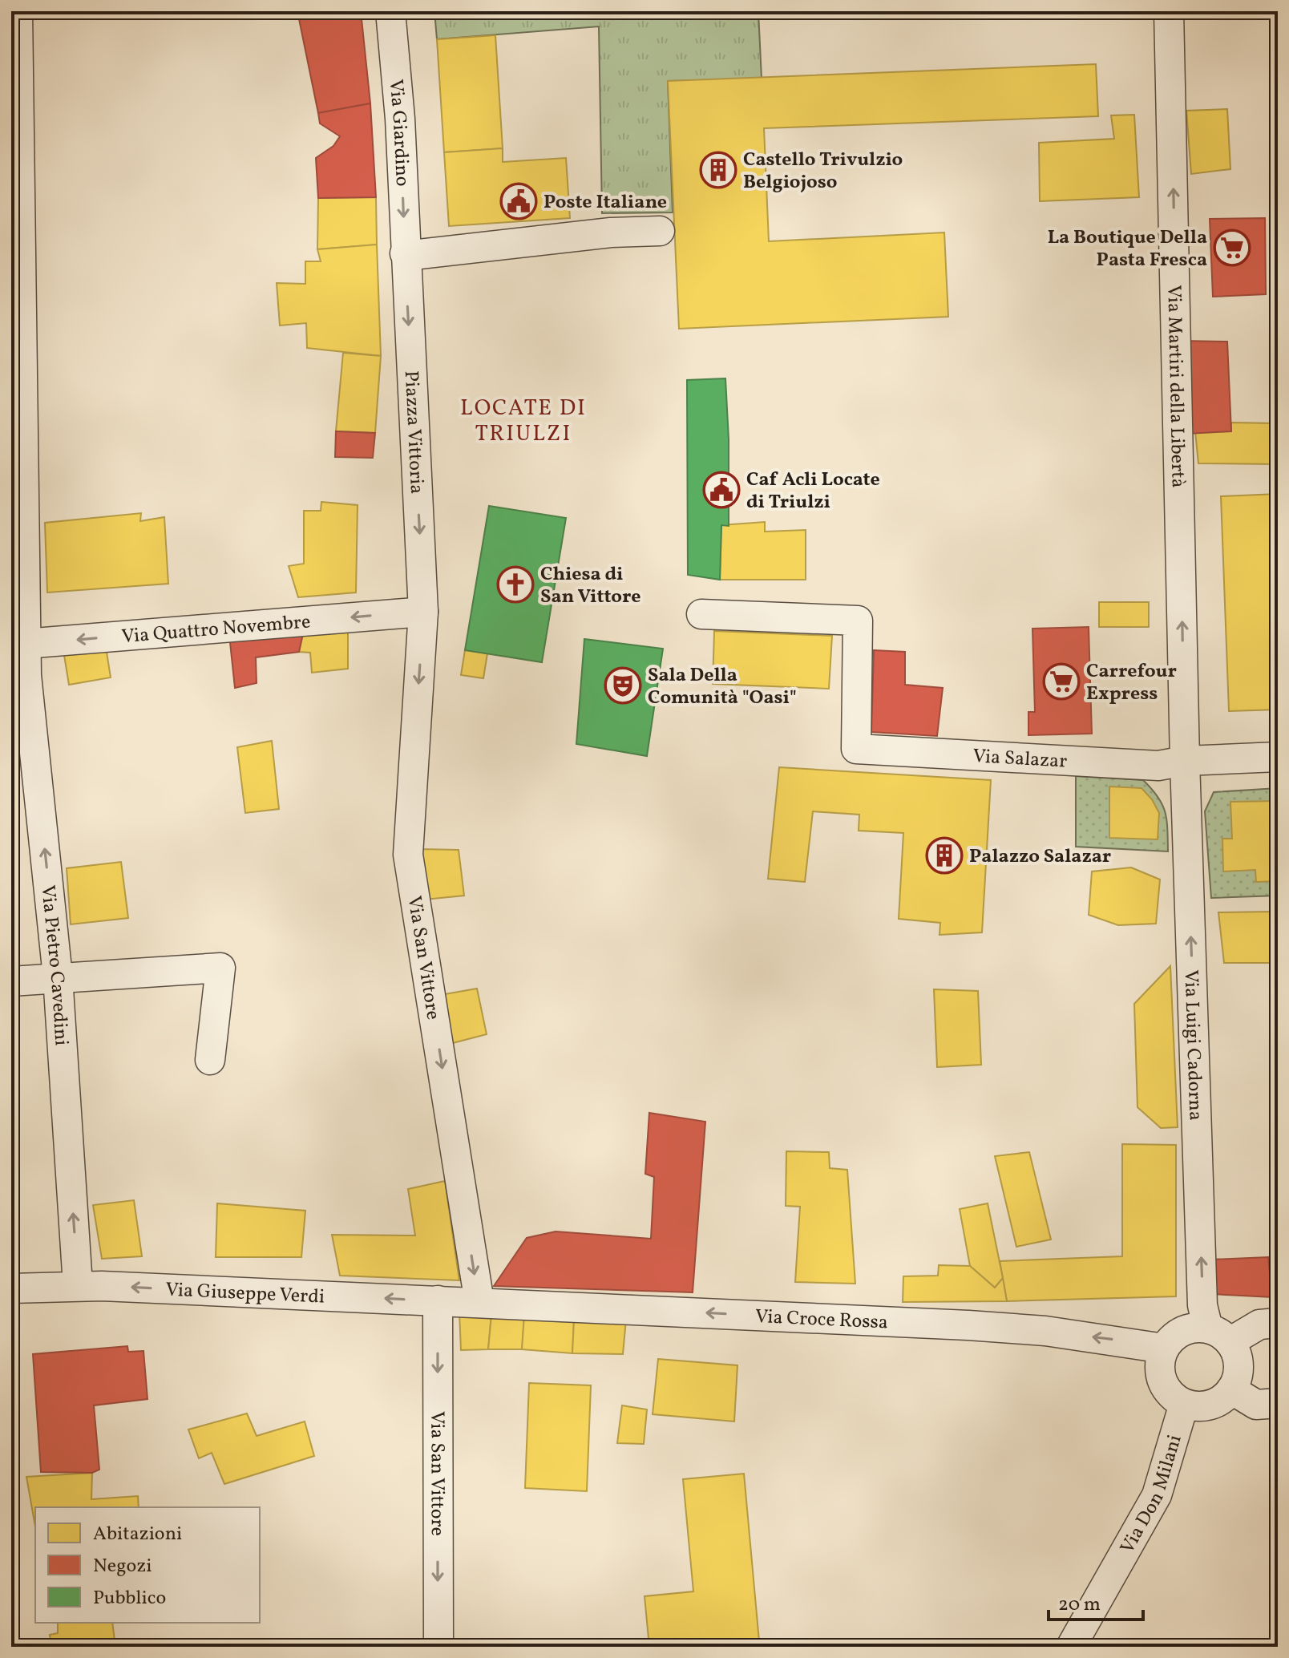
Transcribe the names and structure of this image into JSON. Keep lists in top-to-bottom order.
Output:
{
  "streets": {
    "street": [
      "Via Giardino",
      "Via Martiri della Libertà",
      "Piazza Vittoria",
      "Via Quattro Novembre",
      "Via Salazar",
      "Via San Vittore",
      "Via Pietro Cavedini",
      "Via Luigi Cadorna",
      "Via Giuseppe Verdi",
      "Via Croce Rossa",
      "Via Don Milani"
    ]
  },
  "crossings": [
    ["Via Giardino", "Piazza Vittoria"],
    ["Via Martiri della Libertà", "Via Salazar"],
    ["Via Martiri della Libertà", "Via Luigi Cadorna"],
    ["Piazza Vittoria", "Via Quattro Novembre"],
    ["Piazza Vittoria", "Via San Vittore"],
    ["Via Quattro Novembre", "Via San Vittore"],
    ["Via Quattro Novembre", "Via Pietro Cavedini"],
    ["Via Salazar", "Via Luigi Cadorna"],
    ["Via San Vittore", "Via Giuseppe Verdi"],
    ["Via San Vittore", "Via Croce Rossa"],
    ["Via Pietro Cavedini", "Via Giuseppe Verdi"],
    ["Via Luigi Cadorna", "Via Croce Rossa"],
    ["Via Luigi Cadorna", "Via Don Milani"],
    ["Via Giuseppe Verdi", "Via Croce Rossa"],
    ["Via Croce Rossa", "Via Don Milani"]
  ],
  "one_way": [
    "Via Giardino",
    "Via Martiri della Libertà",
    "Piazza Vittoria",
    "Via Quattro Novembre",
    "Via San Vittore",
    "Via Pietro Cavedini",
    "Via Luigi Cadorna",
    "Via Giuseppe Verdi",
    "Via Croce Rossa"
  ],
  "districts": ["LOCATE DI TRIULZI"],
  "places": {
    "building": ["Castello Trivulzio Belgiojoso", "Palazzo Salazar"],
    "public building": ["Poste Italiane", "Caf Acli Locate di Triulzi"],
    "supermarket": ["La Boutique Della Pasta Fresca", "Carrefour Express"],
    "church": ["Chiesa di San Vittore"],
    "theatre": ["Sala Della Comunità \"Oasi\""]
  },
  "legend": ["Abitazioni", "Negozi", "Pubblico"],
  "scale_bar": "20 m"
}
